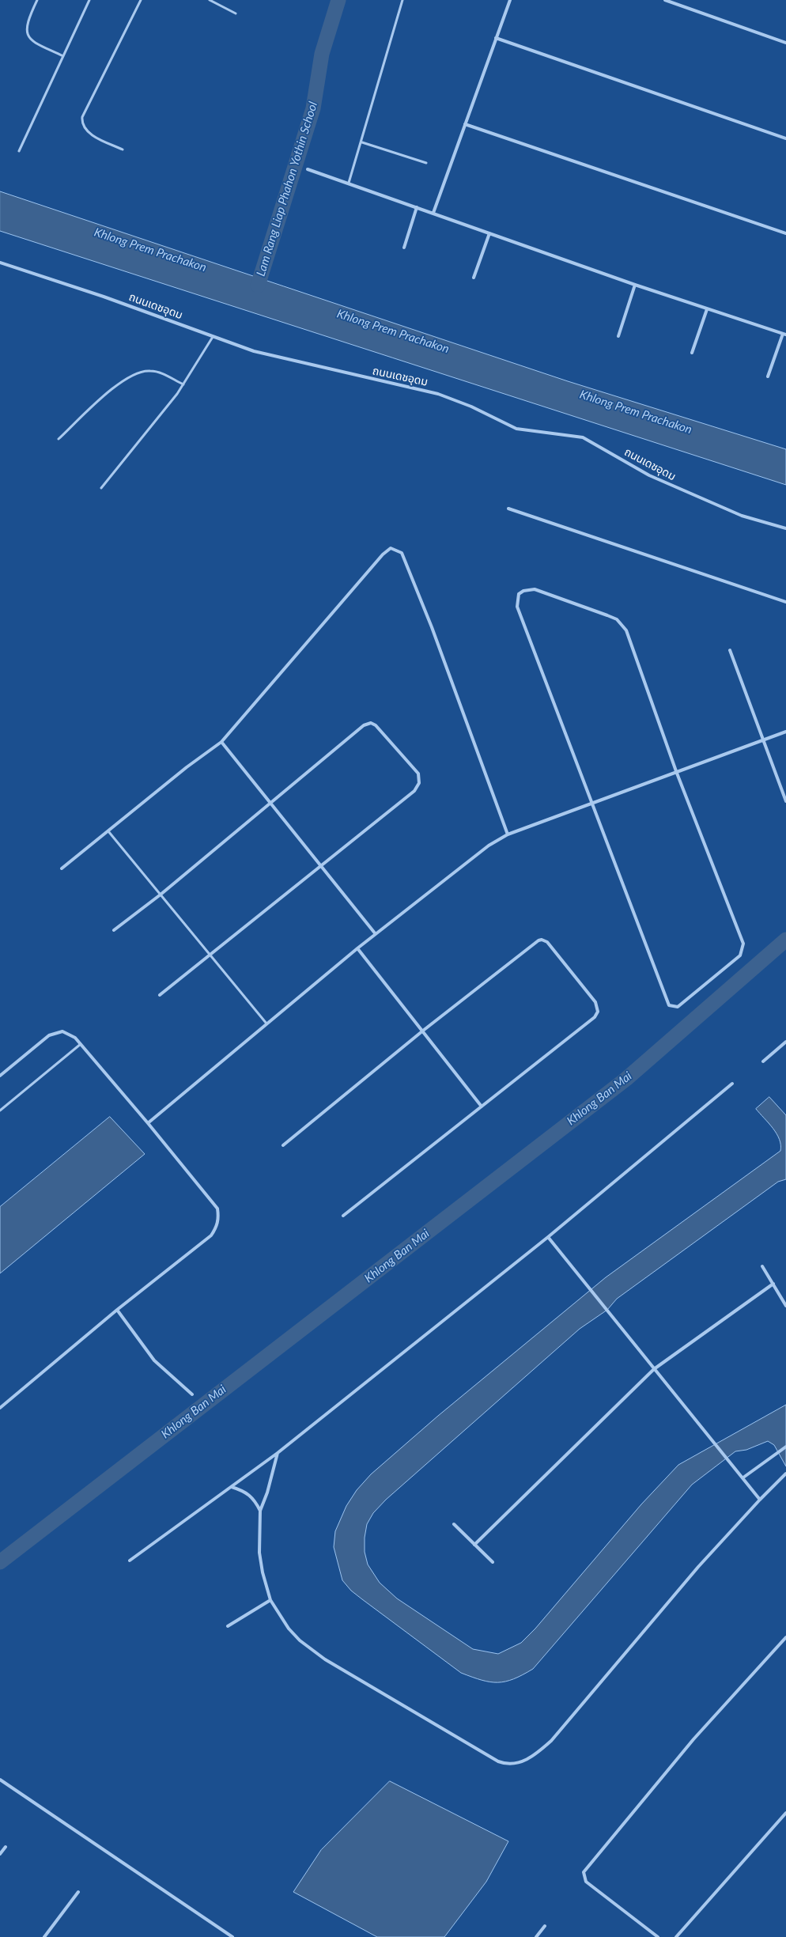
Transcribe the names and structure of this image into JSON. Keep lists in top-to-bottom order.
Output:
{
  "streets": {
    "street": ["ถนนเดชอุดม"]
  },
  "water": ["Lam Rang Liap Phahon Yothin School", "Khlong Prem Prachakon", "Khlong Ban Mai"]
}
